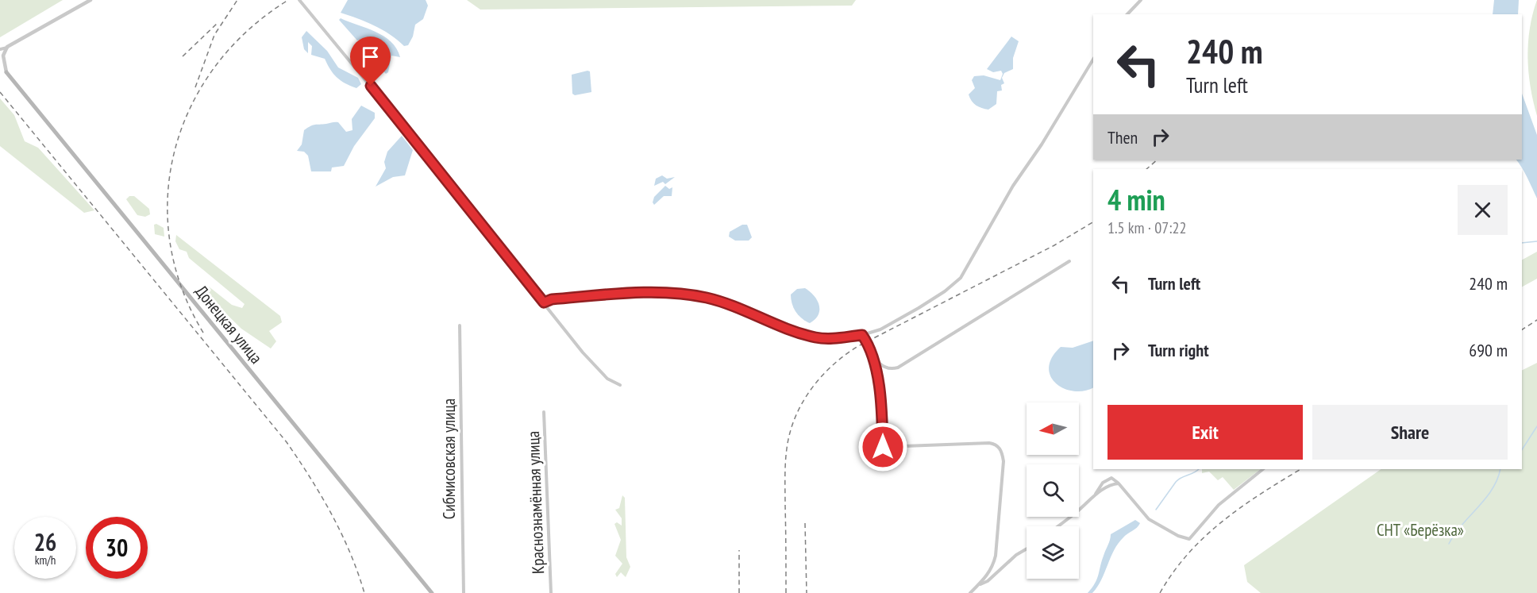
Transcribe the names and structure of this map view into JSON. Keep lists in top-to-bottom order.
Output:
{
  "streets": {
    "main road": ["Донецкая улица"],
    "street": ["Сибмисовская улица", "Краснознамённая улица"]
  },
  "parks": ["СНТ «Берёзка»"],
  "north": "left",
  "page": {
    "turn": ["240 m", "Turn left"],
    "then": "Then",
    "heading": ["4 min", "1.5 km · 07:22"],
    "list": [
      {
        "name": "Turn left",
        "value": "240 m"
      },
      {
        "name": "Turn right",
        "value": "690 m"
      }
    ],
    "buttons": ["Exit", "Share"],
    "speed": "26 km/h",
    "limit": "30"
  }
}
